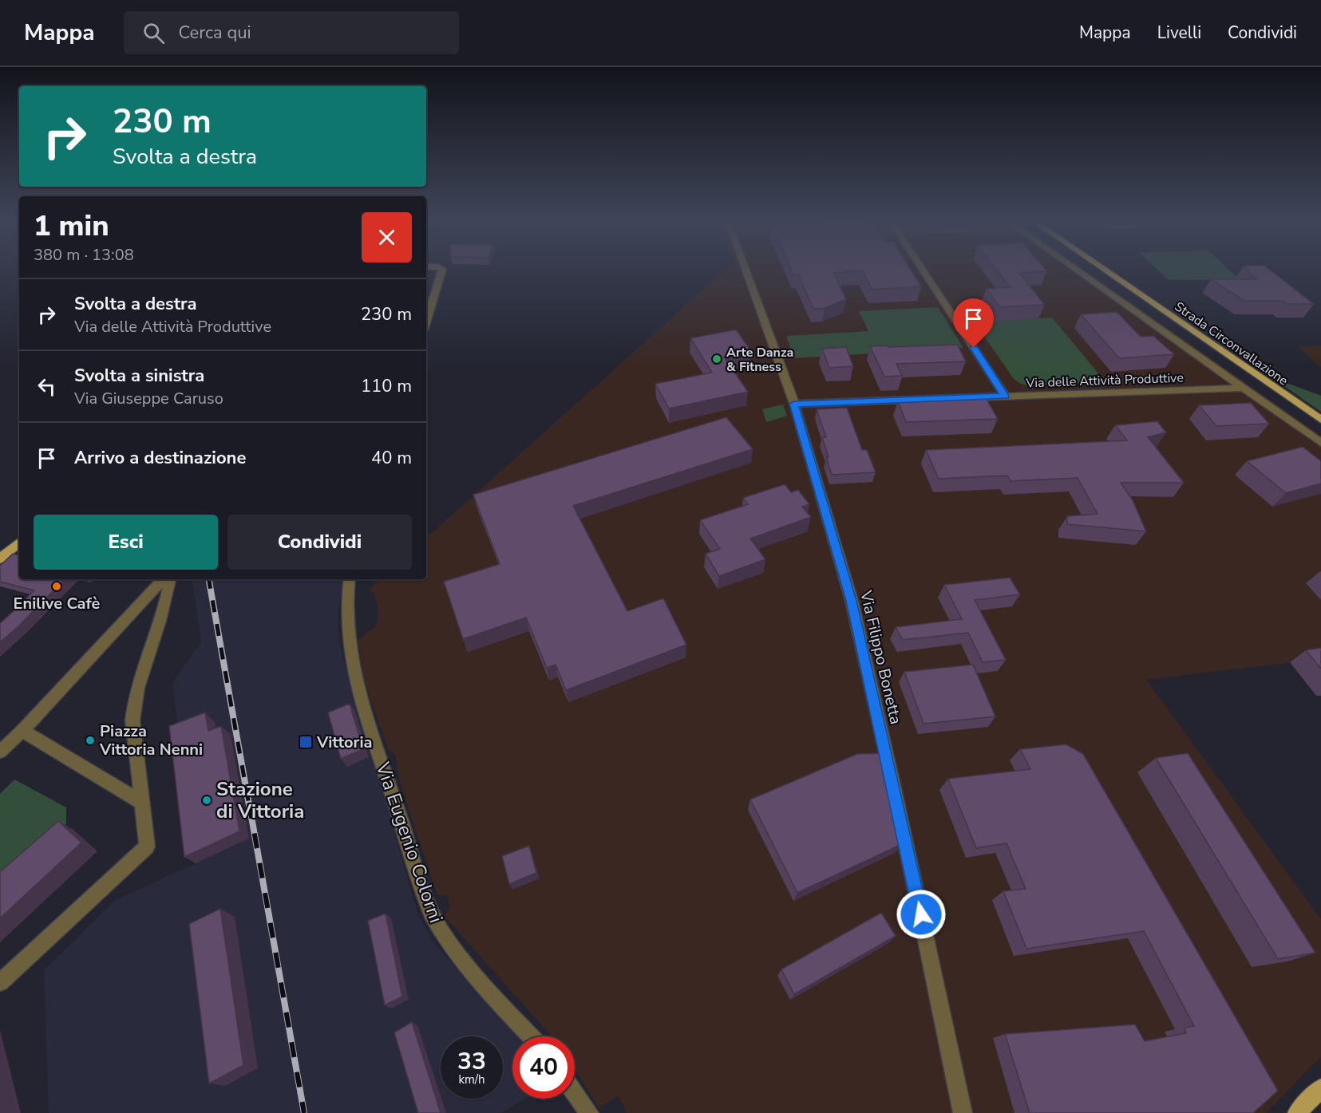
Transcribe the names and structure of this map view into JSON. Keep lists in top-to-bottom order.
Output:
{
  "streets": {
    "main road": ["Strada Circonvallazione"],
    "street": ["Via delle Attività Produttive", "Via Filippo Bonetta", "Via Eugenio Colorni"]
  },
  "crossings": [
    ["Via delle Attività Produttive", "Via Filippo Bonetta"]
  ],
  "places": {
    "other": [
      "Arte Danza & Fitness",
      "Enilive Cafè",
      "Piazza Vittoria Nenni",
      "Stazione di Vittoria"
    ],
    "transit": ["Vittoria"]
  },
  "page": {
    "header": "Mappa",
    "search": "Cerca qui",
    "nav": ["Mappa", "Livelli", "Condividi"],
    "turn": ["230 m", "Svolta a destra"],
    "heading": ["1 min", "380 m · 13:08"],
    "list": [
      {
        "name": "Svolta a destra",
        "note": "Via delle Attività Produttive",
        "value": "230 m"
      },
      {
        "name": "Svolta a sinistra",
        "note": "Via Giuseppe Caruso",
        "value": "110 m"
      },
      {
        "name": "Arrivo a destinazione",
        "value": "40 m"
      }
    ],
    "buttons": ["Esci", "Condividi"],
    "speed": "33 km/h",
    "limit": "40"
  }
}
